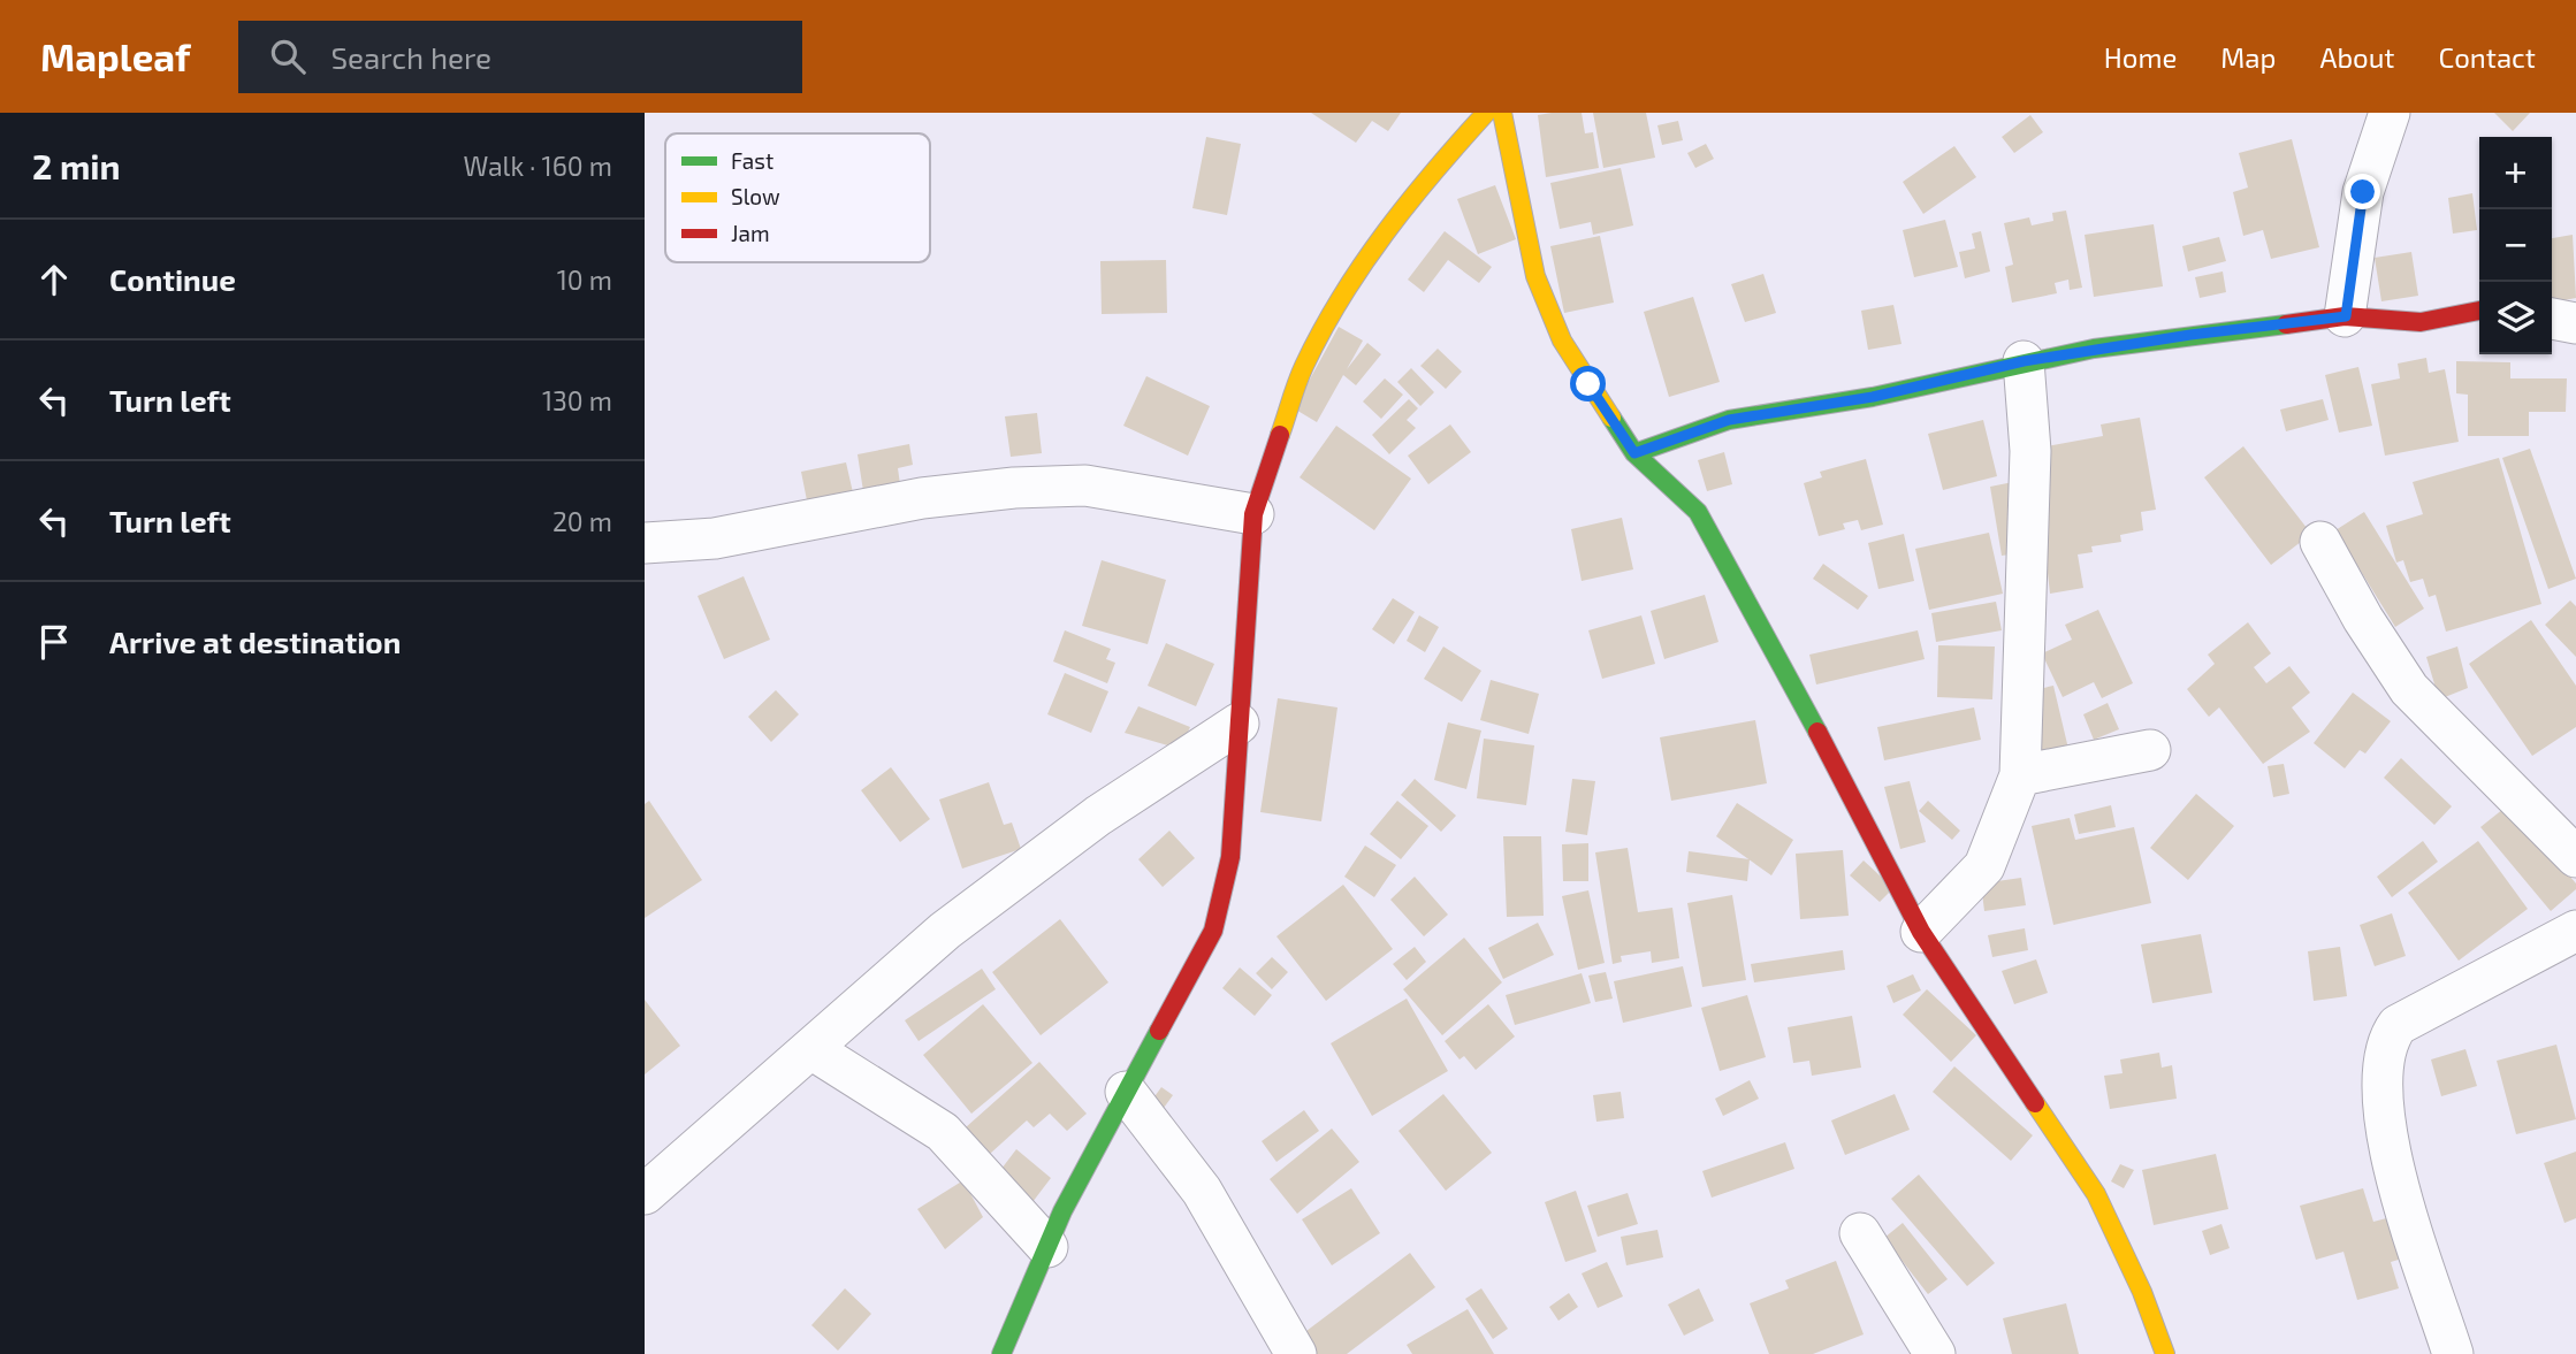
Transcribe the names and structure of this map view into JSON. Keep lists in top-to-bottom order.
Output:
{
  "legend": ["Fast", "Slow", "Jam"],
  "page": {
    "header": "Mapleaf",
    "search": "Search here",
    "nav": [
      "Home",
      "Map",
      "About",
      "Contact"
    ],
    "heading": ["2 min", "Walk · 160 m"],
    "map_buttons": ["+", "−"],
    "list": [
      ["Continue", "10 m"],
      ["Turn left", "130 m"],
      ["Turn left", "20 m"],
      "Arrive at destination"
    ]
  }
}
